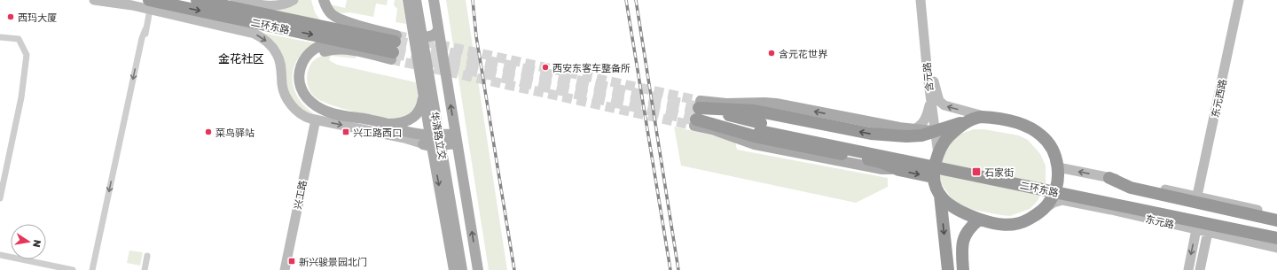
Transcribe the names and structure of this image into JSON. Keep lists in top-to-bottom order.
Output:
{
  "streets": {
    "highway": ["二环东路"],
    "main road": [
      "含元路",
      "东元西路",
      "华清路立交",
      "兴工路",
      "东元路"
    ]
  },
  "crossings": [
    ["含元路", "东元路"]
  ],
  "districts": ["金花社区"],
  "places": {
    "other": [
      "西玛大厦",
      "含元花世界",
      "西安东客车整备所",
      "菜鸟驿站"
    ],
    "transit": ["兴工路西口", "石家街", "新兴骏景园北门"]
  },
  "north": "right"
}
